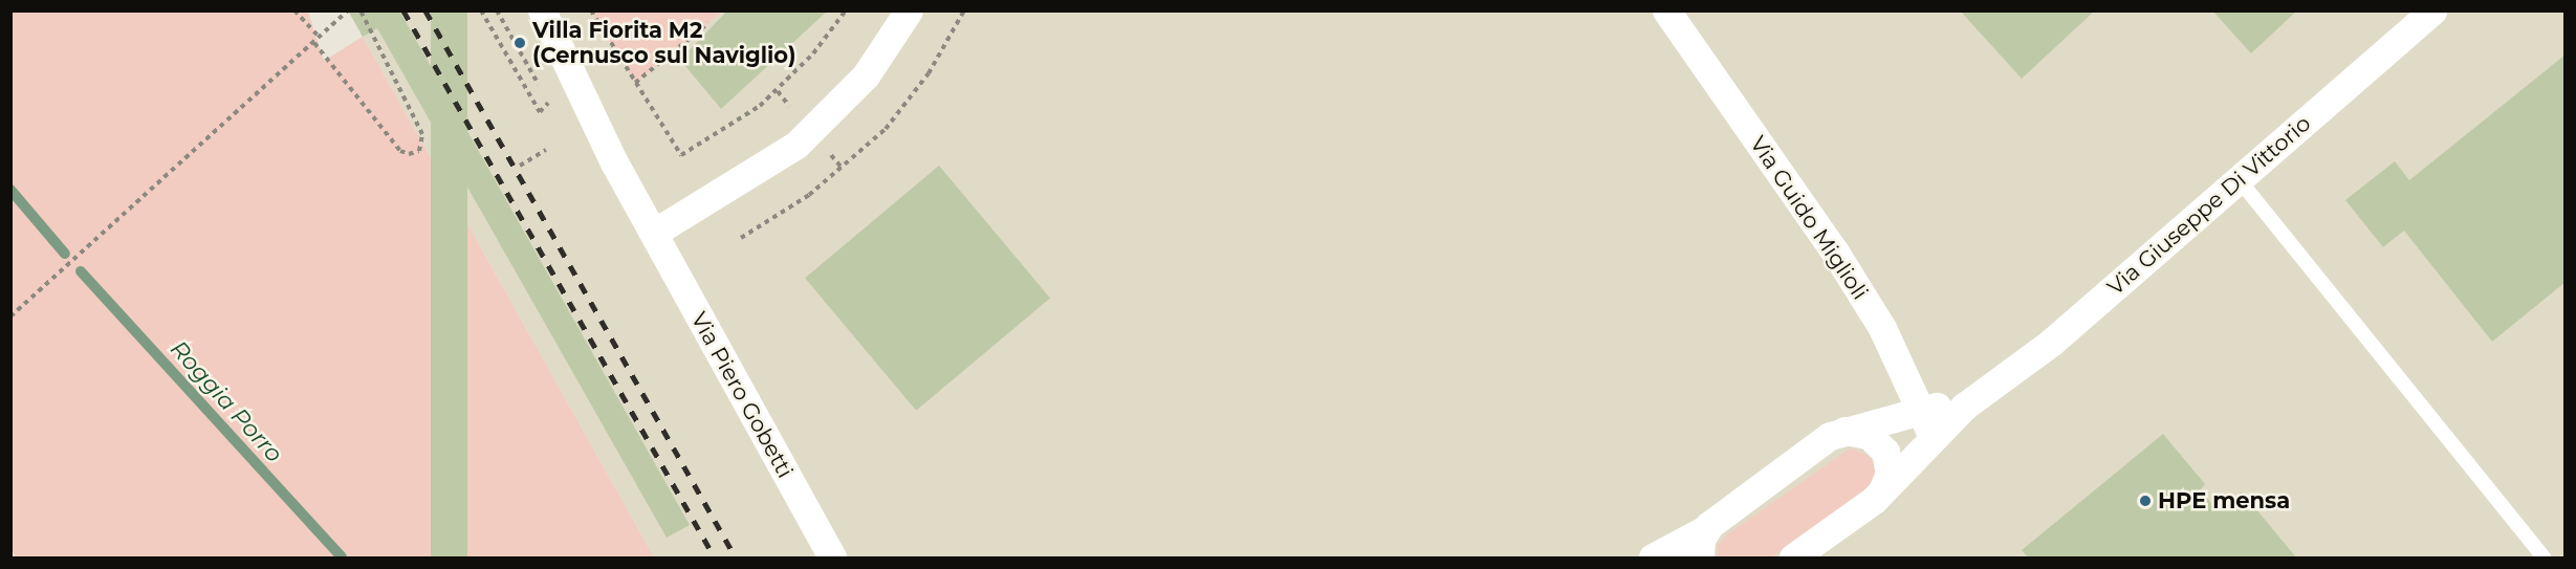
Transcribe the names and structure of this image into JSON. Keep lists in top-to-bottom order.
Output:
{
  "streets": {
    "street": ["Via Giuseppe Di Vittorio", "Via Guido Miglioli", "Via Piero Gobetti"]
  },
  "crossings": [
    ["Via Giuseppe Di Vittorio", "Via Guido Miglioli"]
  ],
  "water": ["Roggia Porro"],
  "places": ["Villa Fiorita M2 (Cernusco sul Naviglio)", "HPE mensa"]
}
